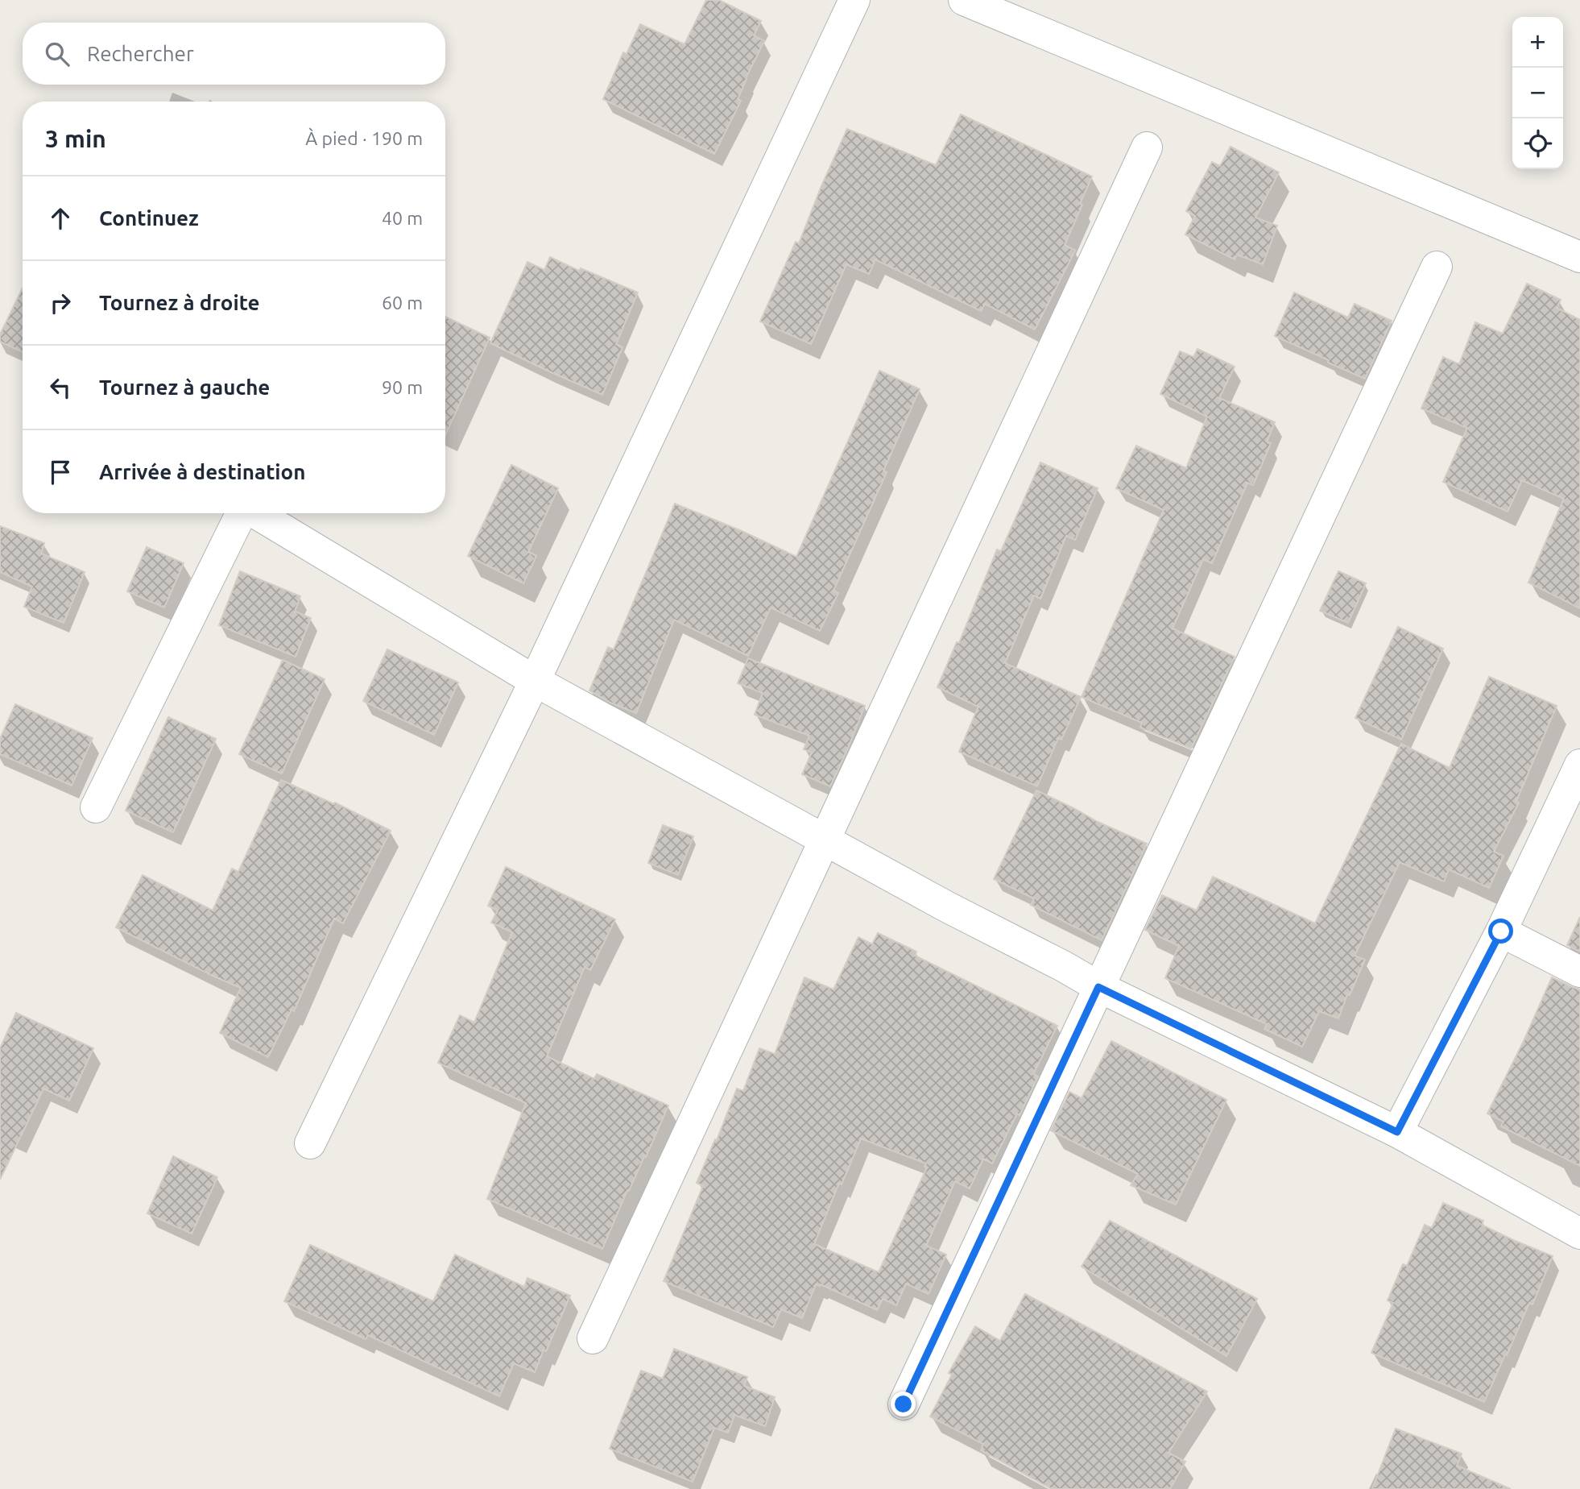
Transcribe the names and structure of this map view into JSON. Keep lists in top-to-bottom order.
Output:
{
  "page": {
    "map_buttons": ["+", "−"],
    "search": "Rechercher",
    "heading": ["3 min", "À pied · 190 m"],
    "list": [
      ["Continuez", "40 m"],
      ["Tournez à droite", "60 m"],
      ["Tournez à gauche", "90 m"],
      "Arrivée à destination"
    ]
  }
}
